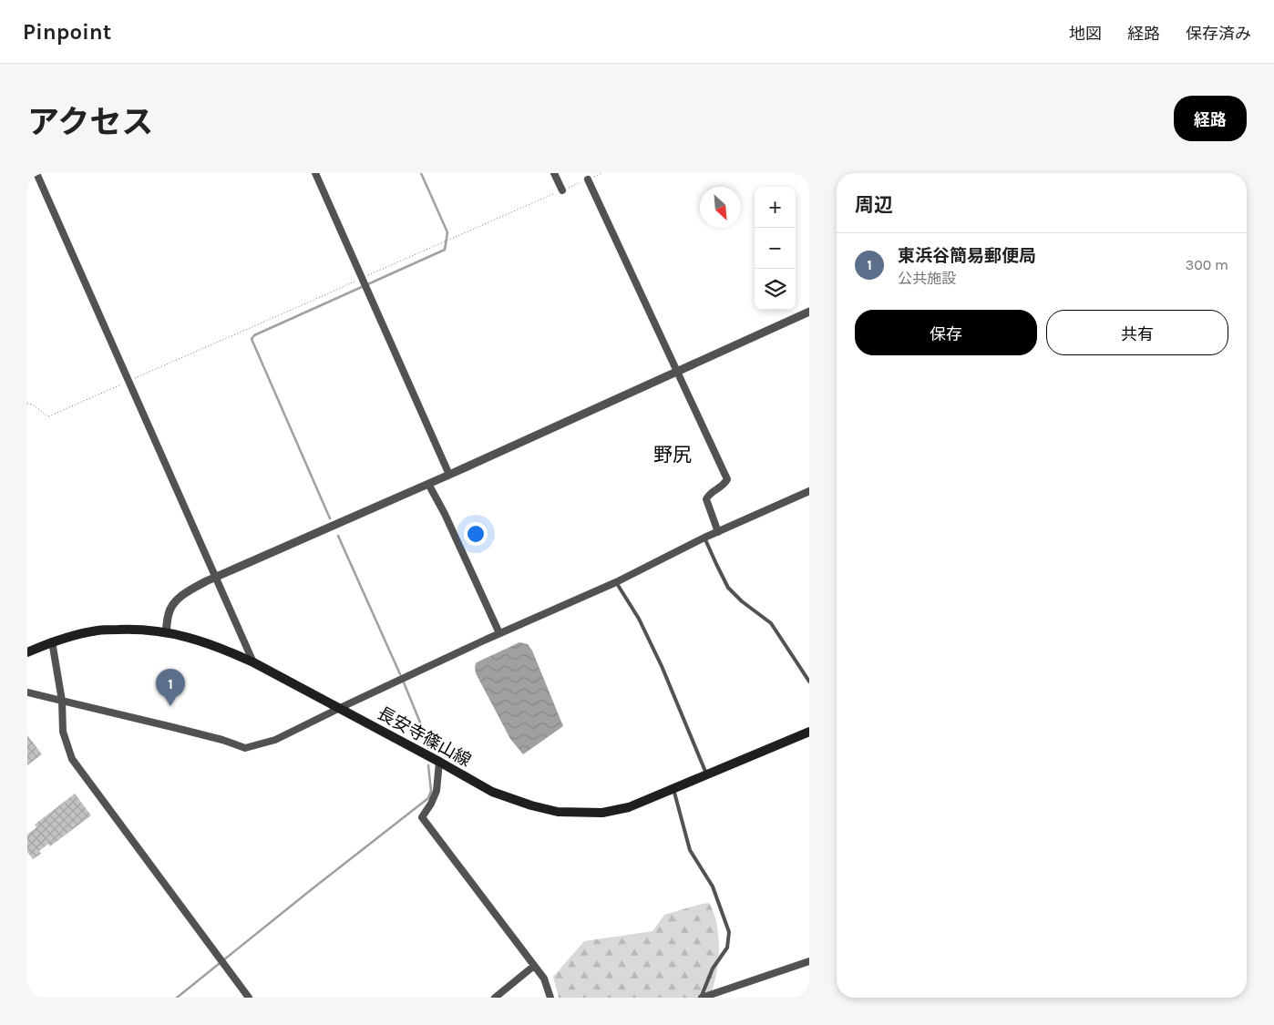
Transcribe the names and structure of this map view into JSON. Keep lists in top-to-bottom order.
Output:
{
  "streets": {
    "main road": ["長安寺篠山線"]
  },
  "districts": ["野尻"],
  "north": "bottom right",
  "page": {
    "header": "Pinpoint",
    "nav": ["地図", "経路", "保存済み"],
    "title": "アクセス",
    "buttons": [
      "経路",
      ["保存", "共有"]
    ],
    "heading": "周辺",
    "map_buttons": ["+", "−"],
    "list": [
      {
        "mark": "1",
        "name": "東浜谷簡易郵便局",
        "note": "公共施設",
        "value": "300 m"
      }
    ],
    "pins": "1"
  }
}
